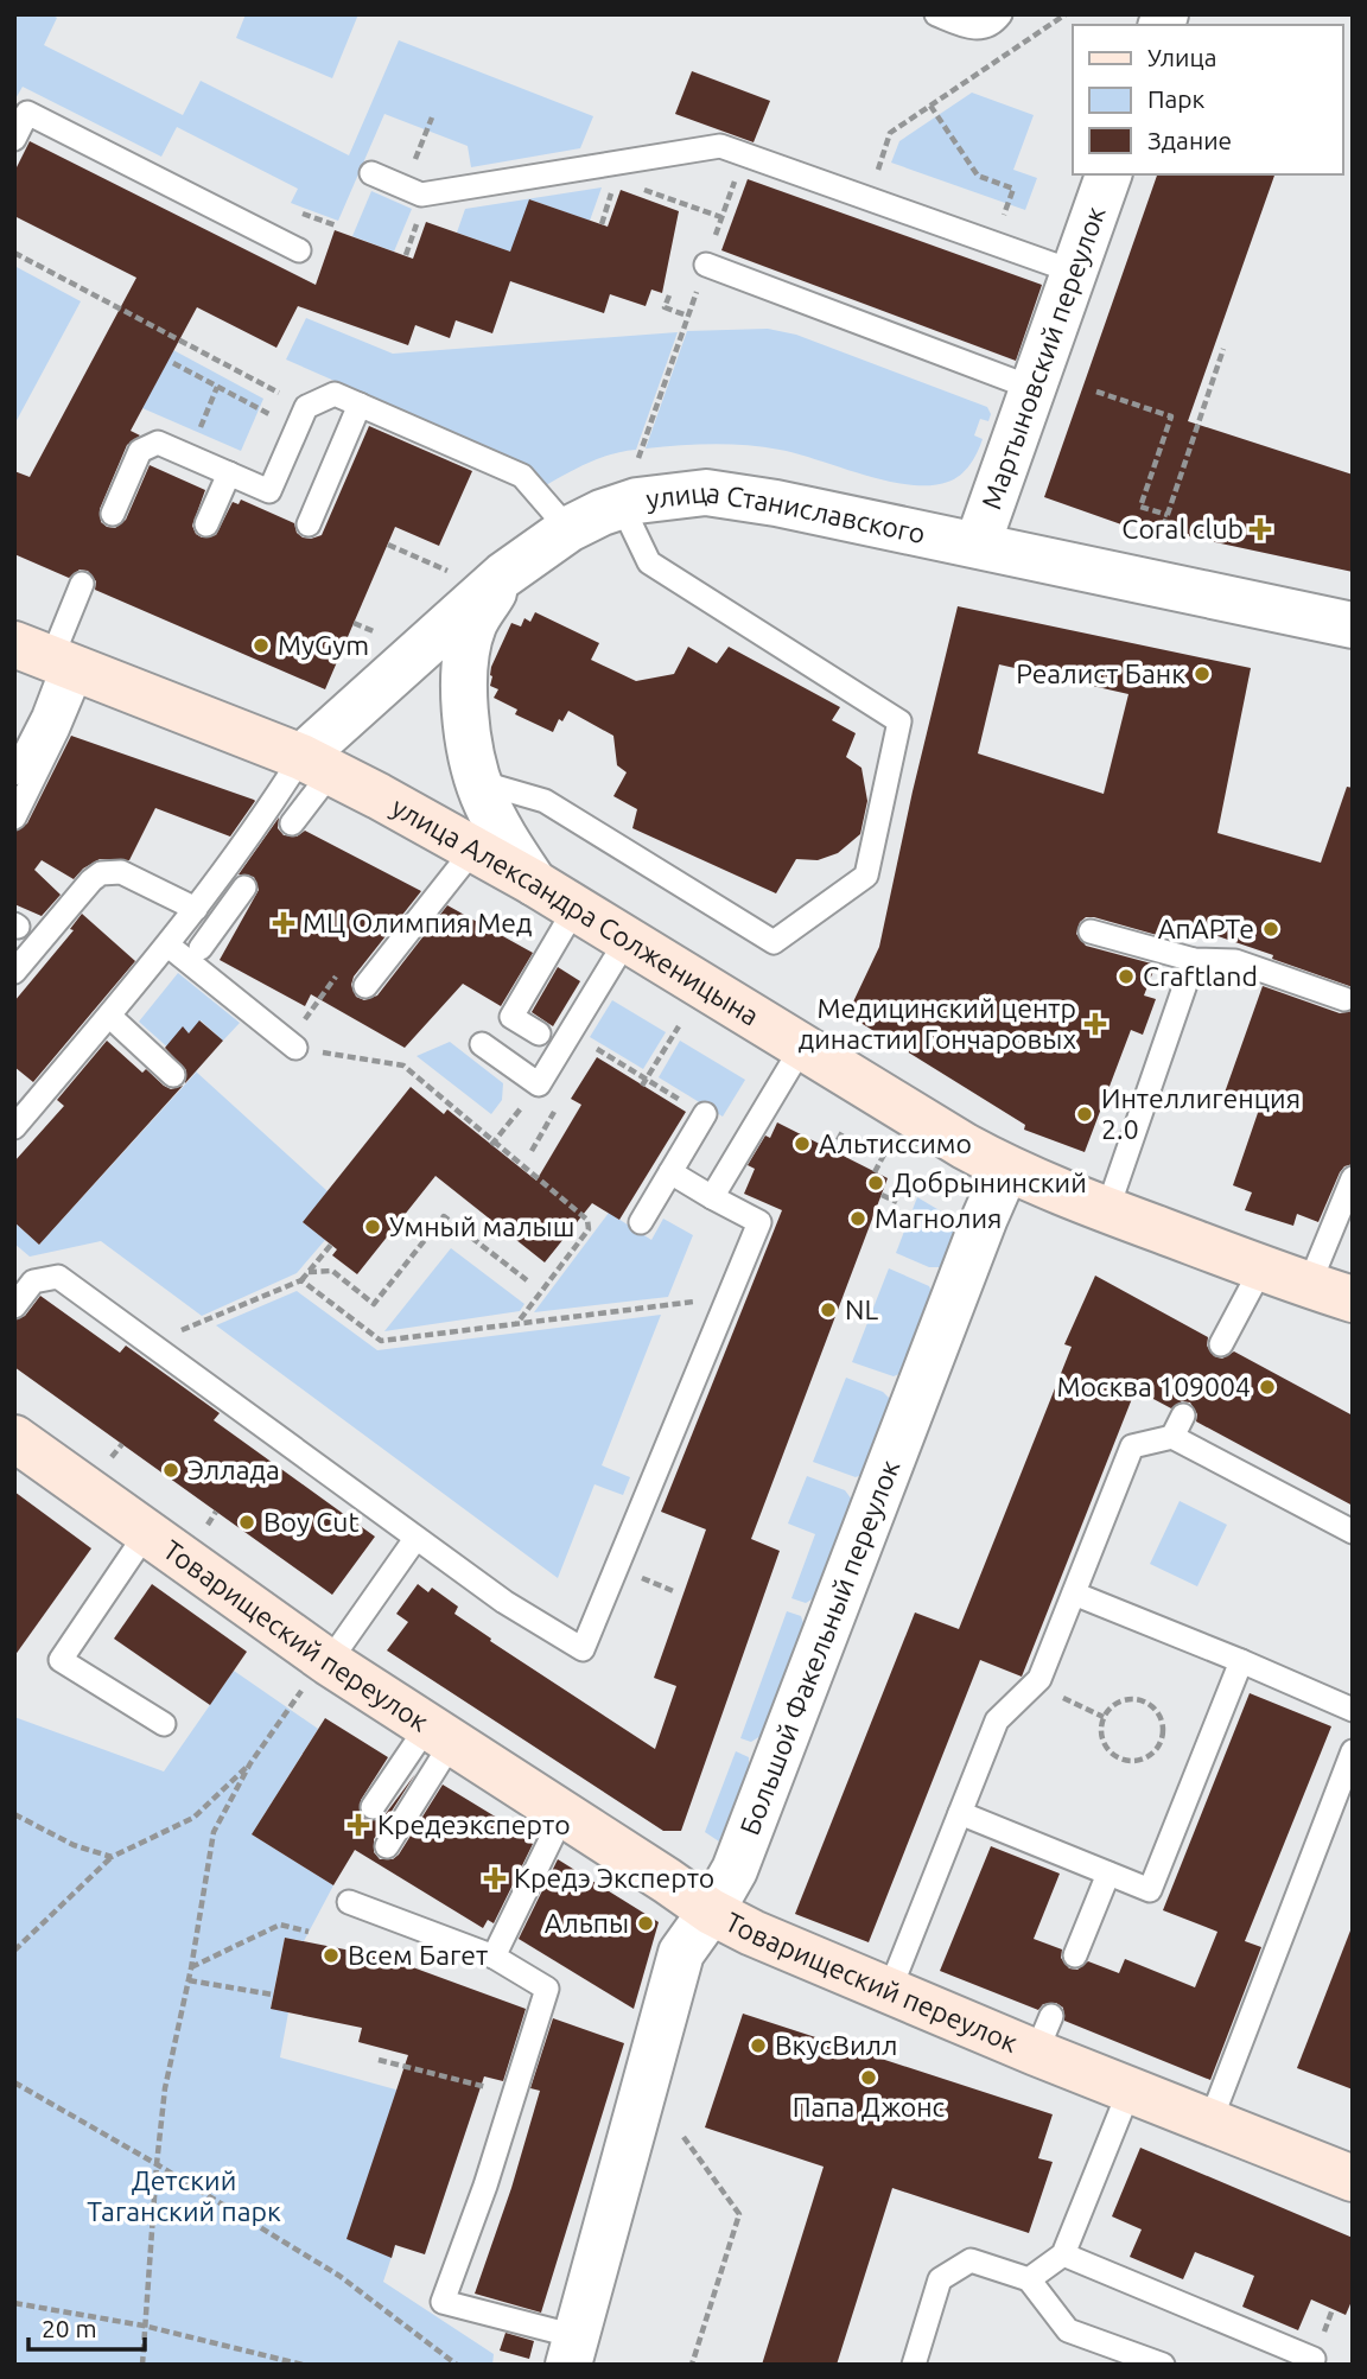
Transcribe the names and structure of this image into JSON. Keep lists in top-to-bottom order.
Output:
{
  "streets": {
    "street": [
      "Мартыновский переулок",
      "улица Станиславского",
      "улица Александра Солженицына",
      "Товарищеский переулок",
      "Большой Факельный переулок"
    ]
  },
  "crossings": [
    ["Мартыновский переулок", "улица Станиславского"],
    ["улица Станиславского", "улица Александра Солженицына"],
    ["улица Александра Солженицына", "Большой Факельный переулок"],
    ["Товарищеский переулок", "Большой Факельный переулок"]
  ],
  "parks": ["Детский Таганский парк"],
  "places": {
    "health": [
      "Coral club",
      "МЦ Олимпия Мед",
      "Медицинский центр династии Гончаровых",
      "Кредеэксперто",
      "Кредэ Эксперто"
    ],
    "other": [
      "MyGym",
      "Реалист Банк",
      "АпАРТе",
      "Craftland",
      "Интеллигенция 2.0",
      "Альтиссимо",
      "Добрынинский",
      "Магнолия",
      "Умный малыш",
      "NL",
      "Москва 109004",
      "Эллада",
      "Boy Cut",
      "Альпы",
      "Всем Багет",
      "ВкусВилл",
      "Папа Джонс"
    ]
  },
  "legend": ["Улица", "Парк", "Здание"],
  "scale_bar": "20 m"
}
